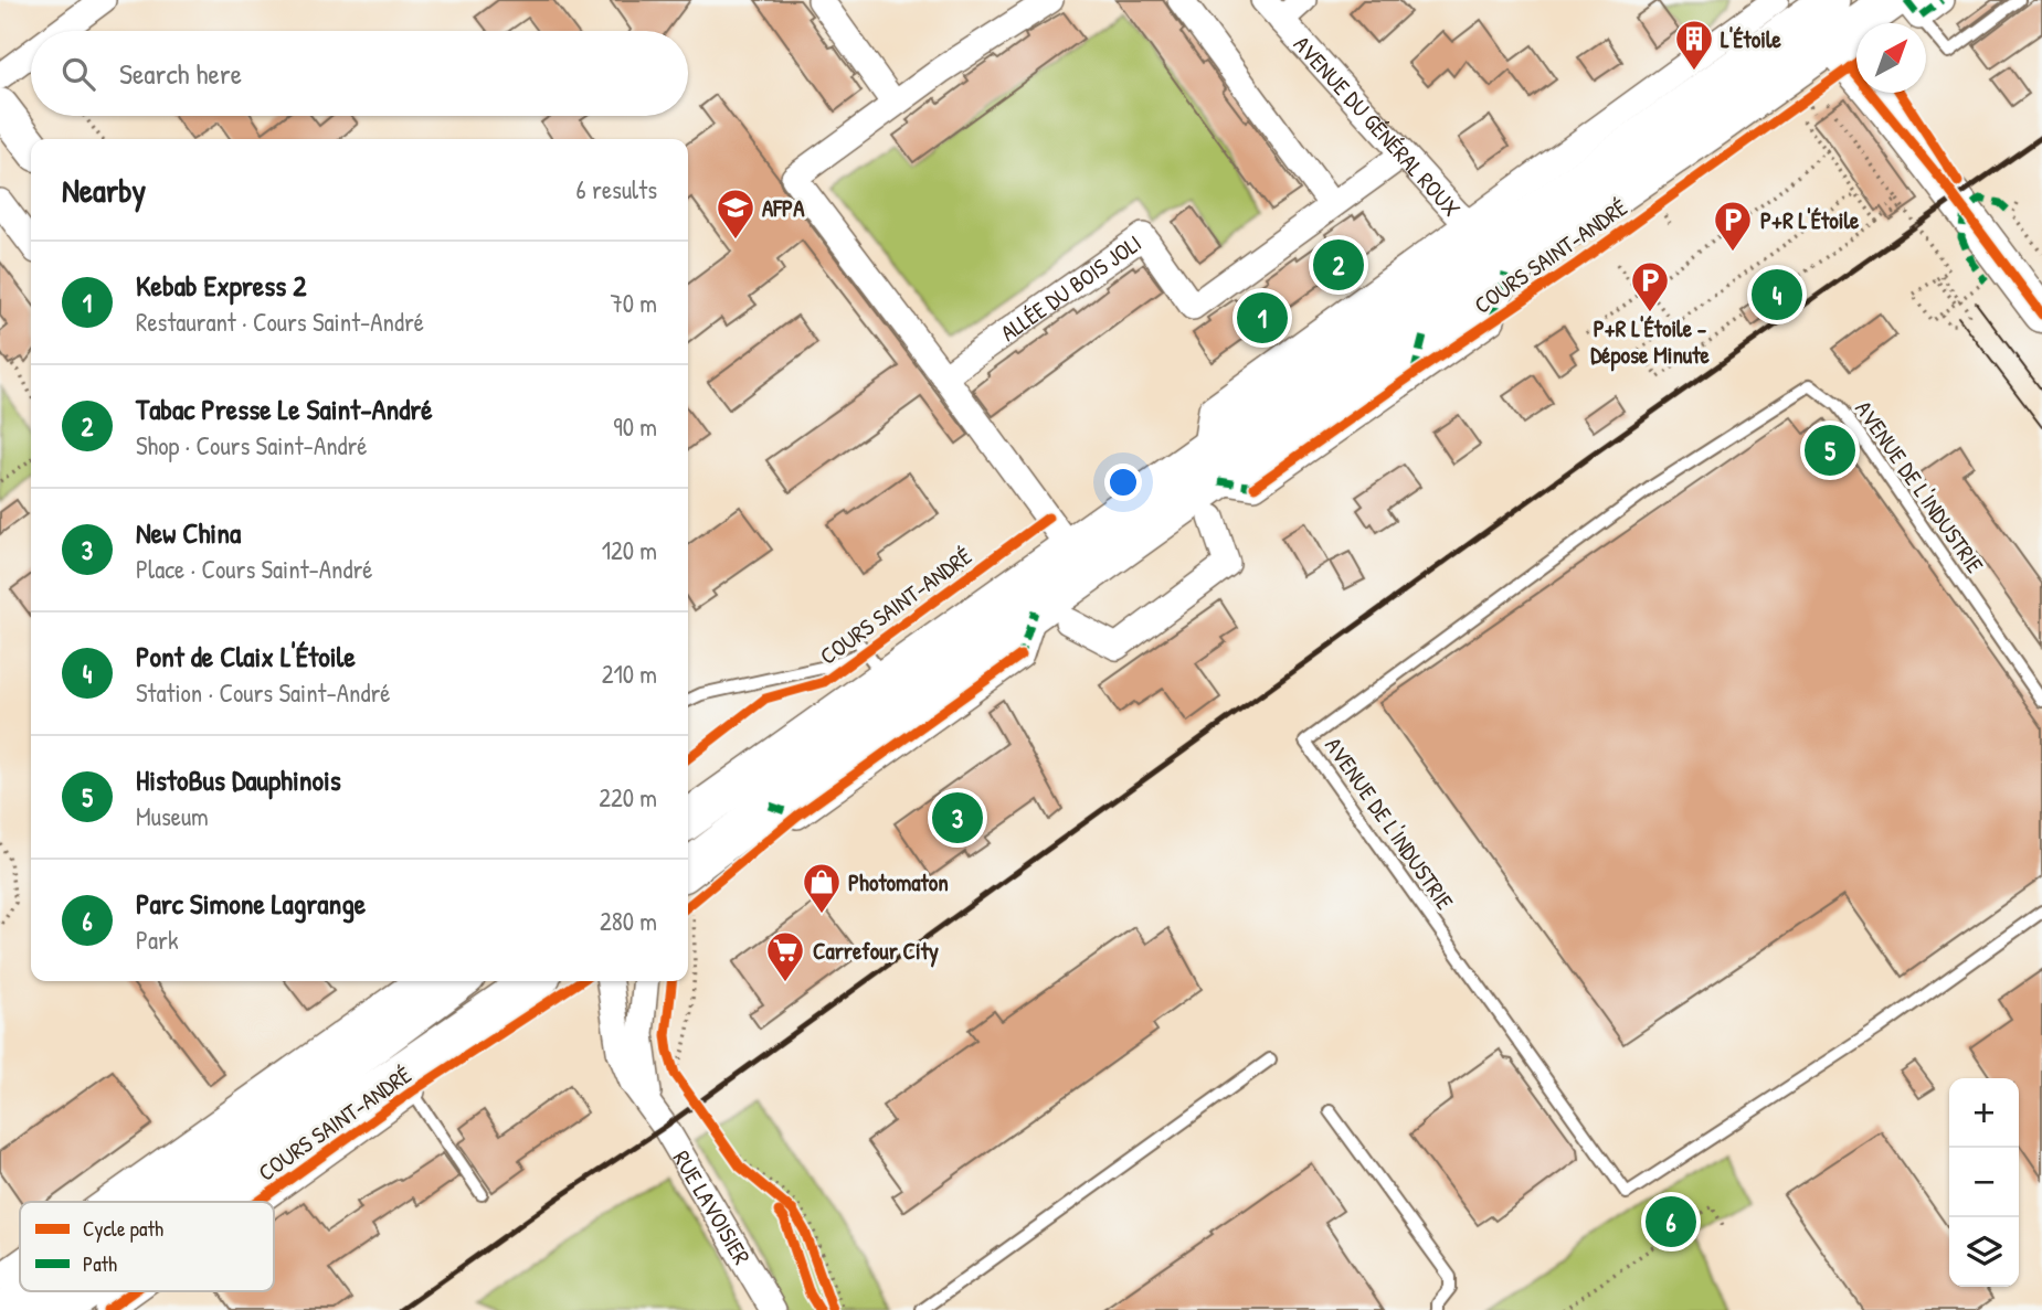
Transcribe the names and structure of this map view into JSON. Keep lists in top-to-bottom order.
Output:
{
  "streets": {
    "main road": ["COURS SAINT-ANDRÉ"],
    "street": ["AVENUE DU GÉNÉRAL ROUX", "ALLÉE DU BOIS JOLI", "RUE LAVOISIER"],
    "lane": ["AVENUE DE L'INDUSTRIE"]
  },
  "crossings": [
    ["AVENUE DU GÉNÉRAL ROUX", "COURS SAINT-ANDRÉ"],
    ["AVENUE DU GÉNÉRAL ROUX", "ALLÉE DU BOIS JOLI"]
  ],
  "places": {
    "building": ["L'Étoile"],
    "school or university": ["AFPA"],
    "parking": ["P+R L'Étoile", "P+R L'Étoile - Dépose Minute"],
    "shop": ["Photomaton"],
    "supermarket": ["Carrefour City"]
  },
  "legend": ["Cycle path", "Path"],
  "north": "top right",
  "page": {
    "search": "Search here",
    "heading": ["Nearby", "6 results"],
    "pins": [
      "2",
      "4",
      "1",
      "5",
      "3",
      "6"
    ],
    "list": [
      {
        "mark": "1",
        "name": "Kebab Express 2",
        "note": "Restaurant · Cours Saint-André",
        "value": "70 m"
      },
      {
        "mark": "2",
        "name": "Tabac Presse Le Saint-André",
        "note": "Shop · Cours Saint-André",
        "value": "90 m"
      },
      {
        "mark": "3",
        "name": "New China",
        "note": "Place · Cours Saint-André",
        "value": "120 m"
      },
      {
        "mark": "4",
        "name": "Pont de Claix L'Étoile",
        "note": "Station · Cours Saint-André",
        "value": "210 m"
      },
      {
        "mark": "5",
        "name": "HistoBus Dauphinois",
        "note": "Museum",
        "value": "220 m"
      },
      {
        "mark": "6",
        "name": "Parc Simone Lagrange",
        "note": "Park",
        "value": "280 m"
      }
    ],
    "map_buttons": ["+", "−"]
  }
}
